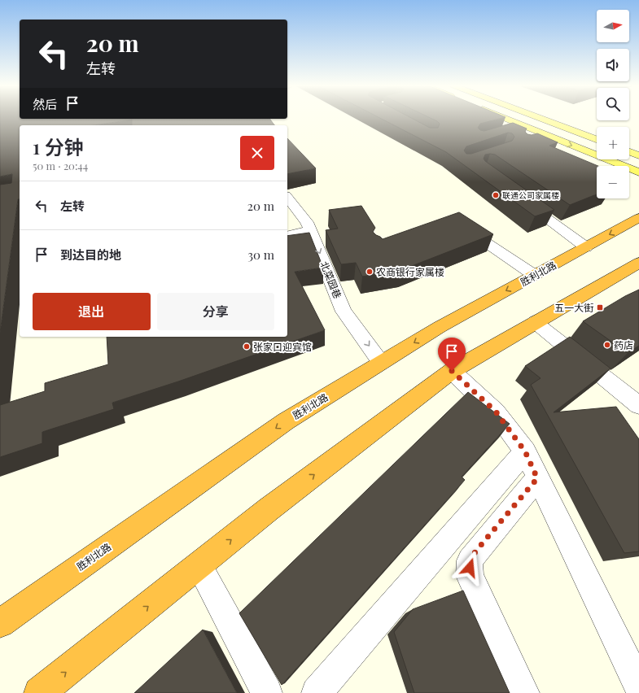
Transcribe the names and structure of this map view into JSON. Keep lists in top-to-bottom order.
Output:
{
  "streets": {
    "highway": ["胜利北路"],
    "street": ["北菜园巷"]
  },
  "crossings": [
    ["胜利北路", "北菜园巷"]
  ],
  "one_way": ["北菜园巷"],
  "places": {
    "other": [
      "联通公司家属楼",
      "农商银行家属楼",
      "药店",
      "张家口迎宾馆"
    ],
    "transit": ["五一大街"]
  },
  "north": "right",
  "page": {
    "map_buttons": ["+", "−"],
    "turn": ["20 m", "左转"],
    "then": "然后",
    "heading": ["1 分钟", "50 m · 20:44"],
    "list": [
      {
        "name": "左转",
        "value": "20 m"
      },
      {
        "name": "到达目的地",
        "value": "30 m"
      }
    ],
    "buttons": ["退出", "分享"]
  }
}
